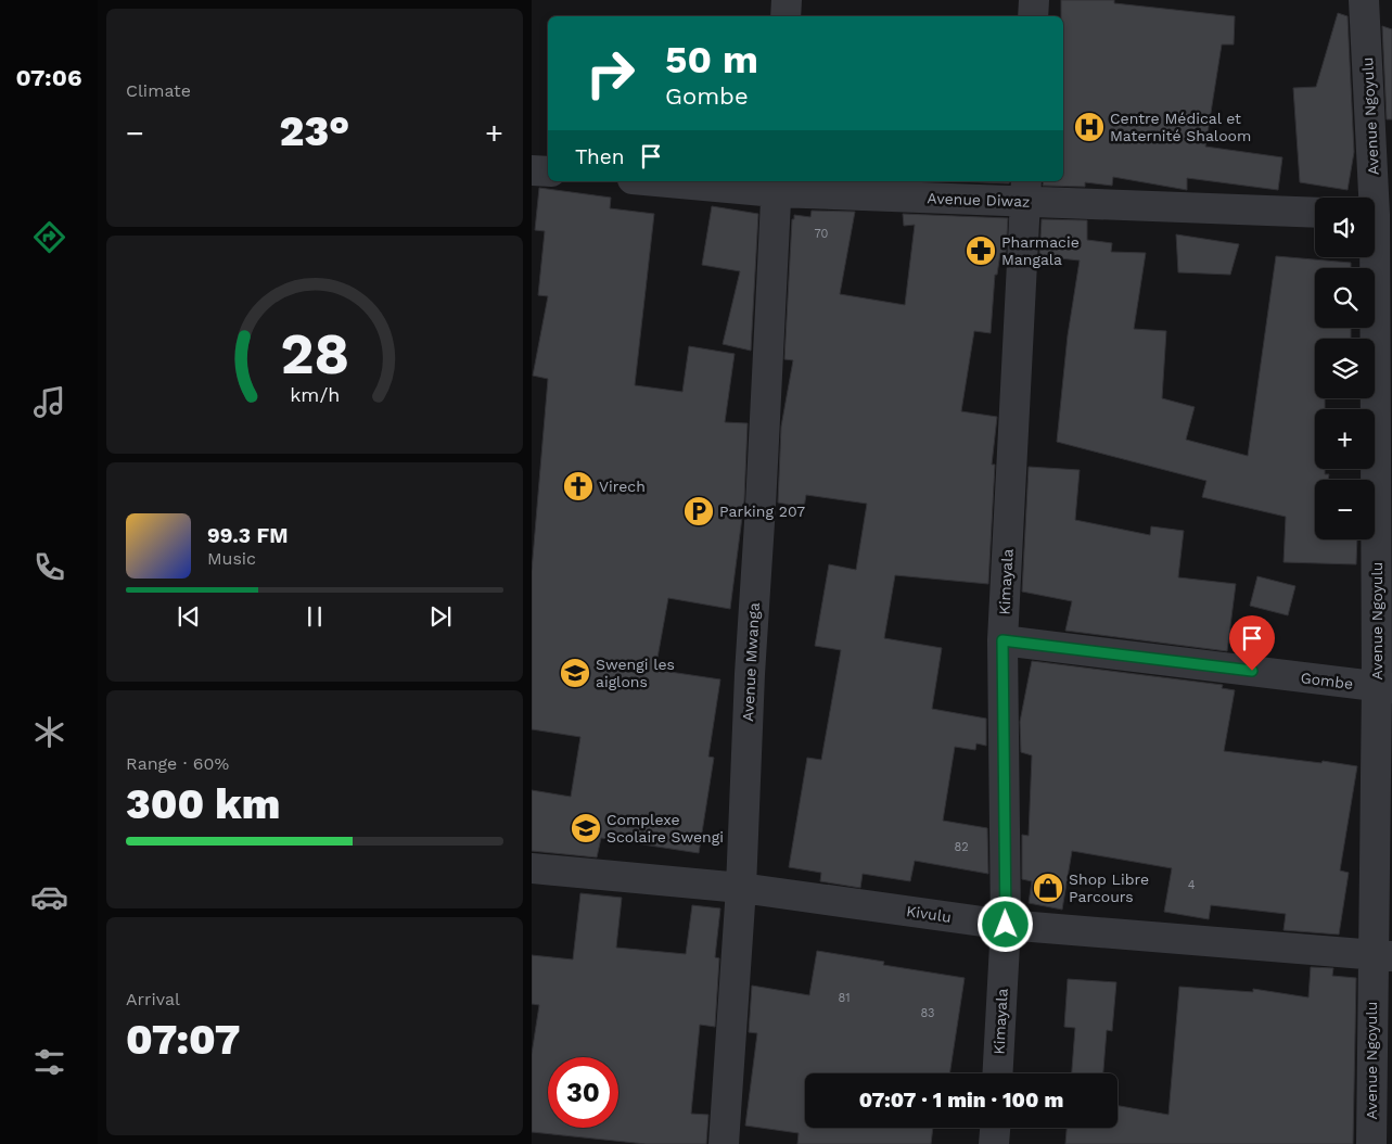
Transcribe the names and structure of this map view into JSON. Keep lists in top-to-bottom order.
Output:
{
  "streets": {
    "street": [
      "Avenue Ngoyulu",
      "Avenue Diwaz",
      "Kimayala",
      "Avenue Mwanga",
      "Gombe",
      "Kivulu"
    ]
  },
  "crossings": [
    ["Avenue Ngoyulu", "Gombe"],
    ["Avenue Ngoyulu", "Kivulu"],
    ["Avenue Diwaz", "Kimayala"],
    ["Avenue Diwaz", "Avenue Mwanga"],
    ["Kimayala", "Gombe"],
    ["Kimayala", "Kivulu"],
    ["Avenue Mwanga", "Kivulu"]
  ],
  "places": {
    "hospital": ["Centre Médical et Maternité Shaloom"],
    "pharmacy": ["Pharmacie Mangala"],
    "church": ["Virech"],
    "parking": ["Parking 207"],
    "school or university": ["Swengi les aiglons", "Complexe Scolaire Swengi"],
    "shop": ["Shop Libre Parcours"]
  },
  "house_numbers": [
    "70",
    "82",
    "4",
    "81",
    "83"
  ],
  "page": {
    "tabs": "07:06",
    "tile": [
      "Climate",
      ["Range · 60%", "300 km"],
      ["Arrival", "07:07"]
    ],
    "turn": ["50 m", "Gombe"],
    "heat": ["−", "23°", "+"],
    "then": "Then",
    "map_buttons": ["+", "−"],
    "song": ["99.3 FM", "Music"],
    "limit": "30",
    "trip": "07:07 · 1 min · 100 m",
    "gauge": ["28", "km/h"]
  }
}
